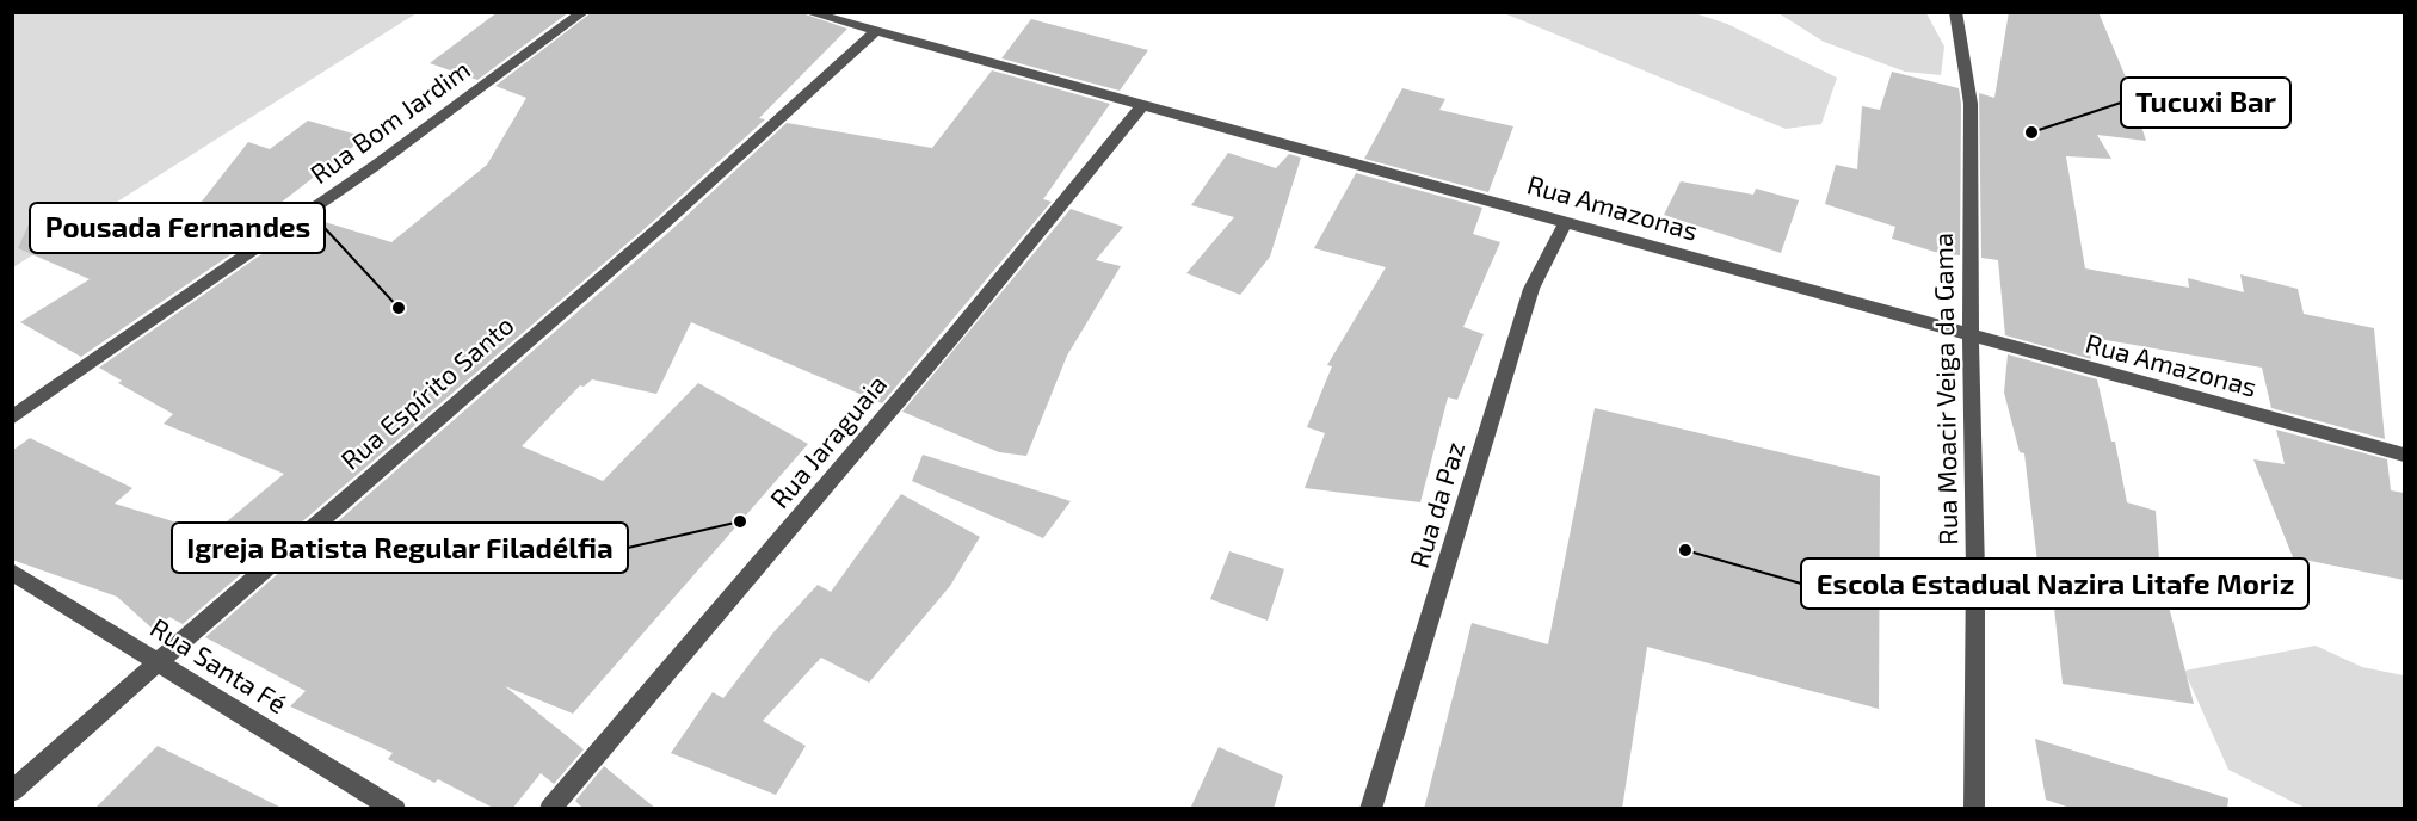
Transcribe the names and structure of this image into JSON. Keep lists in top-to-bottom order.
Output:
{
  "streets": {
    "street": [
      "Rua Bom Jardim",
      "Rua Amazonas",
      "Rua Moacir Veiga da Gama",
      "Rua Espírito Santo",
      "Rua Jaraguaia",
      "Rua da Paz",
      "Rua Santa Fé"
    ]
  },
  "crossings": [
    ["Rua Amazonas", "Rua Moacir Veiga da Gama"],
    ["Rua Amazonas", "Rua Espírito Santo"],
    ["Rua Amazonas", "Rua Jaraguaia"],
    ["Rua Amazonas", "Rua da Paz"],
    ["Rua Espírito Santo", "Rua Santa Fé"]
  ],
  "places": [
    "Tucuxi Bar",
    "Pousada Fernandes",
    "Igreja Batista Regular Filadélfia",
    "Escola Estadual Nazira Litafe Moriz"
  ]
}
